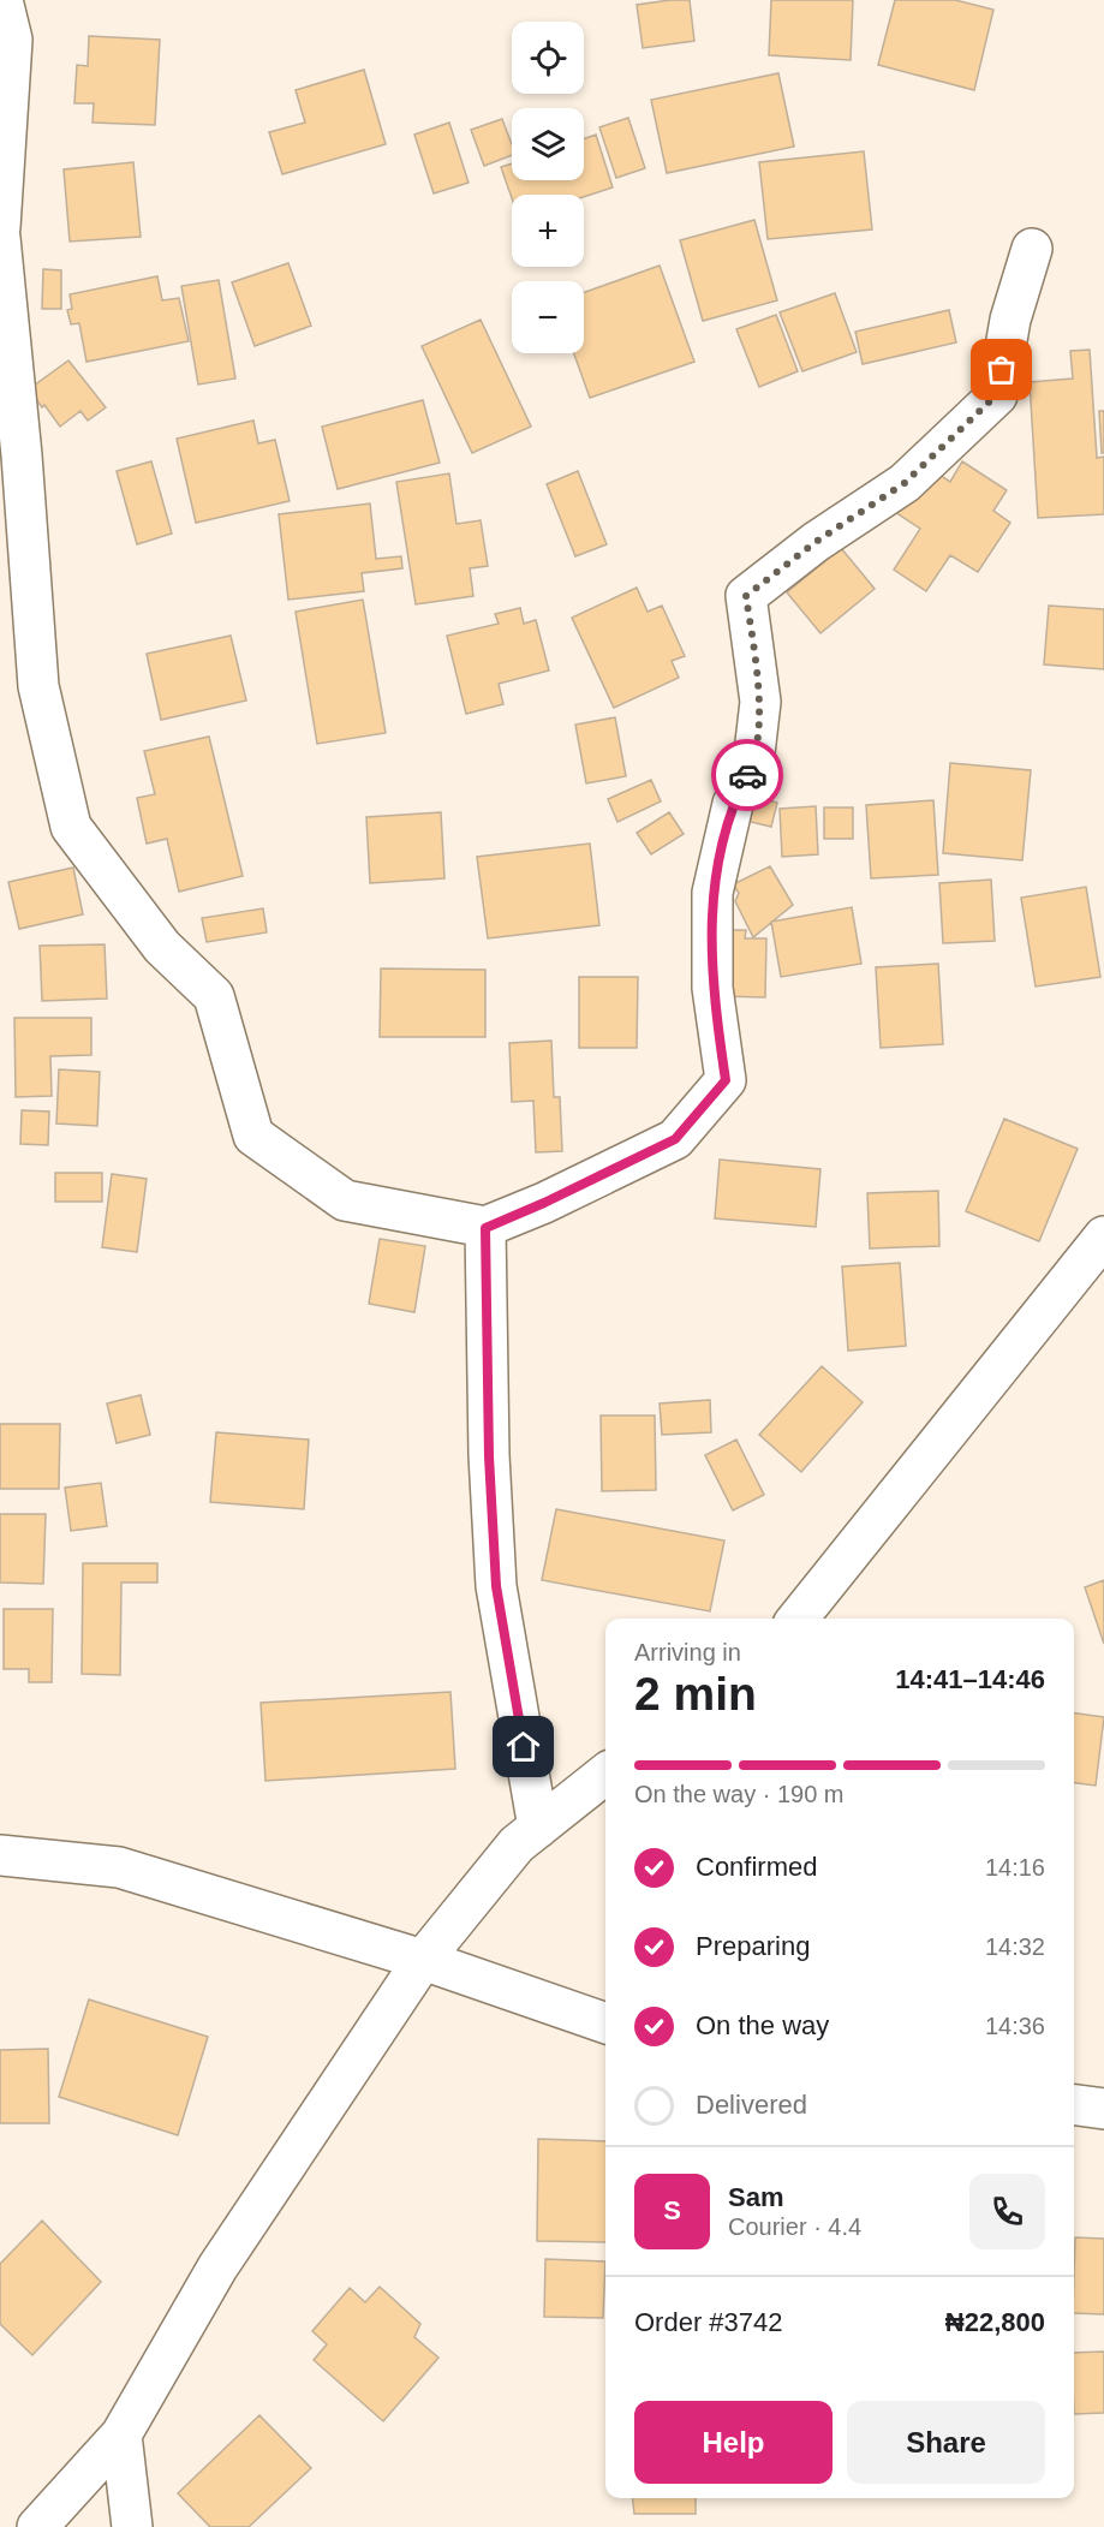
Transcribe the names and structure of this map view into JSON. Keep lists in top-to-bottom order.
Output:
{
  "page": {
    "map_buttons": ["+", "−"],
    "heading": ["2 min", "Arriving in", "14:41–14:46"],
    "panel": [
      "Sam",
      "Courier · 4.4",
      "Order #3742",
      "₦22,800"
    ],
    "bar": "On the way · 190 m",
    "list": [
      ["Confirmed", "14:16"],
      ["Preparing", "14:32"],
      ["On the way", "14:36"],
      "Delivered"
    ],
    "round": "S",
    "buttons": ["Help", "Share"]
  }
}
